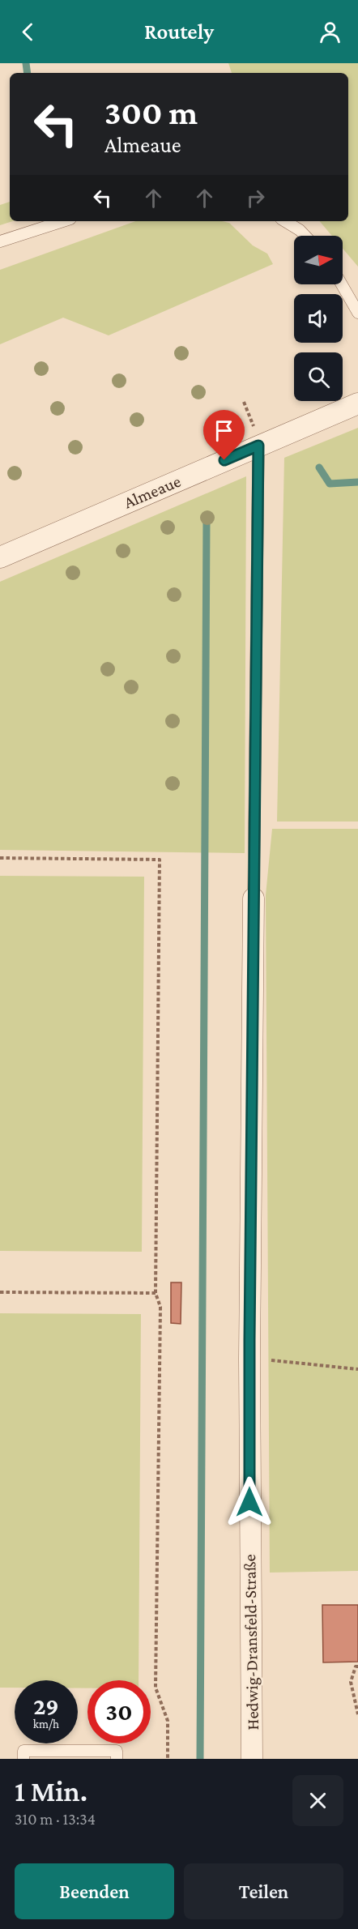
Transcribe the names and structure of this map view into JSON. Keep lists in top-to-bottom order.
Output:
{
  "streets": {
    "street": ["Almeaue", "Hedwig-Dransfeld-Straße"]
  },
  "crossings": [
    ["Almeaue", "Hedwig-Dransfeld-Straße"]
  ],
  "north": "right",
  "page": {
    "header": "Routely",
    "turn": ["300 m", "Almeaue"],
    "speed": "29 km/h",
    "limit": "30",
    "heading": ["1 Min.", "310 m · 13:34"],
    "buttons": ["Beenden", "Teilen"]
  }
}
